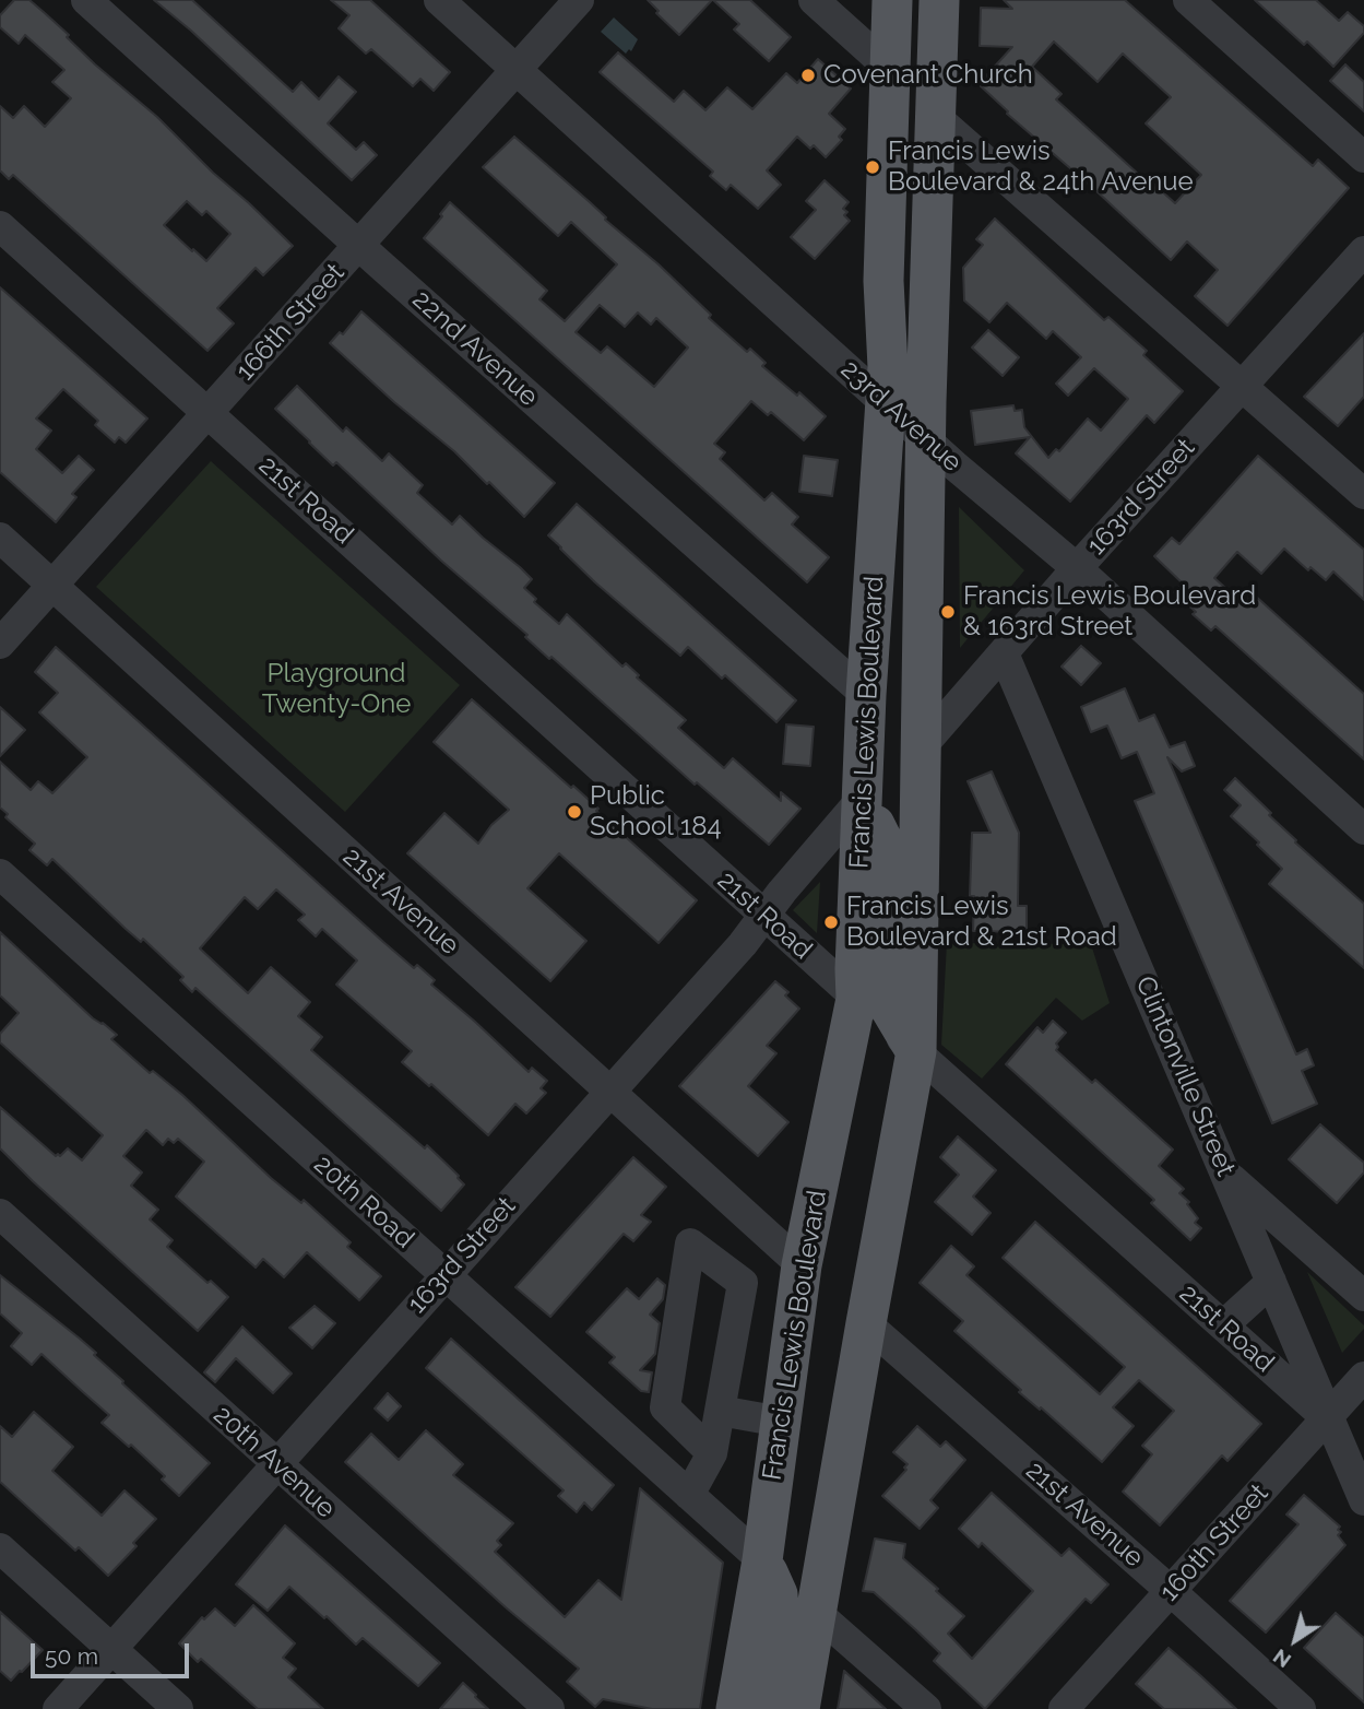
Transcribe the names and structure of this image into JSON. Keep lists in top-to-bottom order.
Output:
{
  "streets": {
    "main road": ["Francis Lewis Boulevard"],
    "street": [
      "166th Street",
      "22nd Avenue",
      "23rd Avenue",
      "163rd Street",
      "21st Road",
      "21st Avenue",
      "Clintonville Street",
      "20th Road",
      "20th Avenue",
      "160th Street"
    ]
  },
  "crossings": [
    ["166th Street", "22nd Avenue"],
    ["166th Street", "23rd Avenue"],
    ["166th Street", "21st Road"],
    ["166th Street", "21st Avenue"],
    ["22nd Avenue", "Francis Lewis Boulevard"],
    ["23rd Avenue", "163rd Street"],
    ["23rd Avenue", "Francis Lewis Boulevard"],
    ["163rd Street", "21st Road"],
    ["163rd Street", "Francis Lewis Boulevard"],
    ["163rd Street", "21st Avenue"],
    ["163rd Street", "Clintonville Street"],
    ["163rd Street", "20th Road"],
    ["163rd Street", "20th Avenue"],
    ["21st Road", "Francis Lewis Boulevard"],
    ["21st Road", "Clintonville Street"],
    ["21st Road", "160th Street"],
    ["Francis Lewis Boulevard", "21st Avenue"],
    ["Francis Lewis Boulevard", "20th Road"],
    ["21st Avenue", "160th Street"],
    ["Clintonville Street", "160th Street"]
  ],
  "parks": ["Playground Twenty-One"],
  "places": [
    "Covenant Church",
    "Francis Lewis Boulevard & 24th Avenue",
    "Francis Lewis Boulevard & 163rd Street",
    "Public School 184",
    "Francis Lewis Boulevard & 21st Road"
  ],
  "scale_bar": "50 m",
  "north": "bottom left"
}
